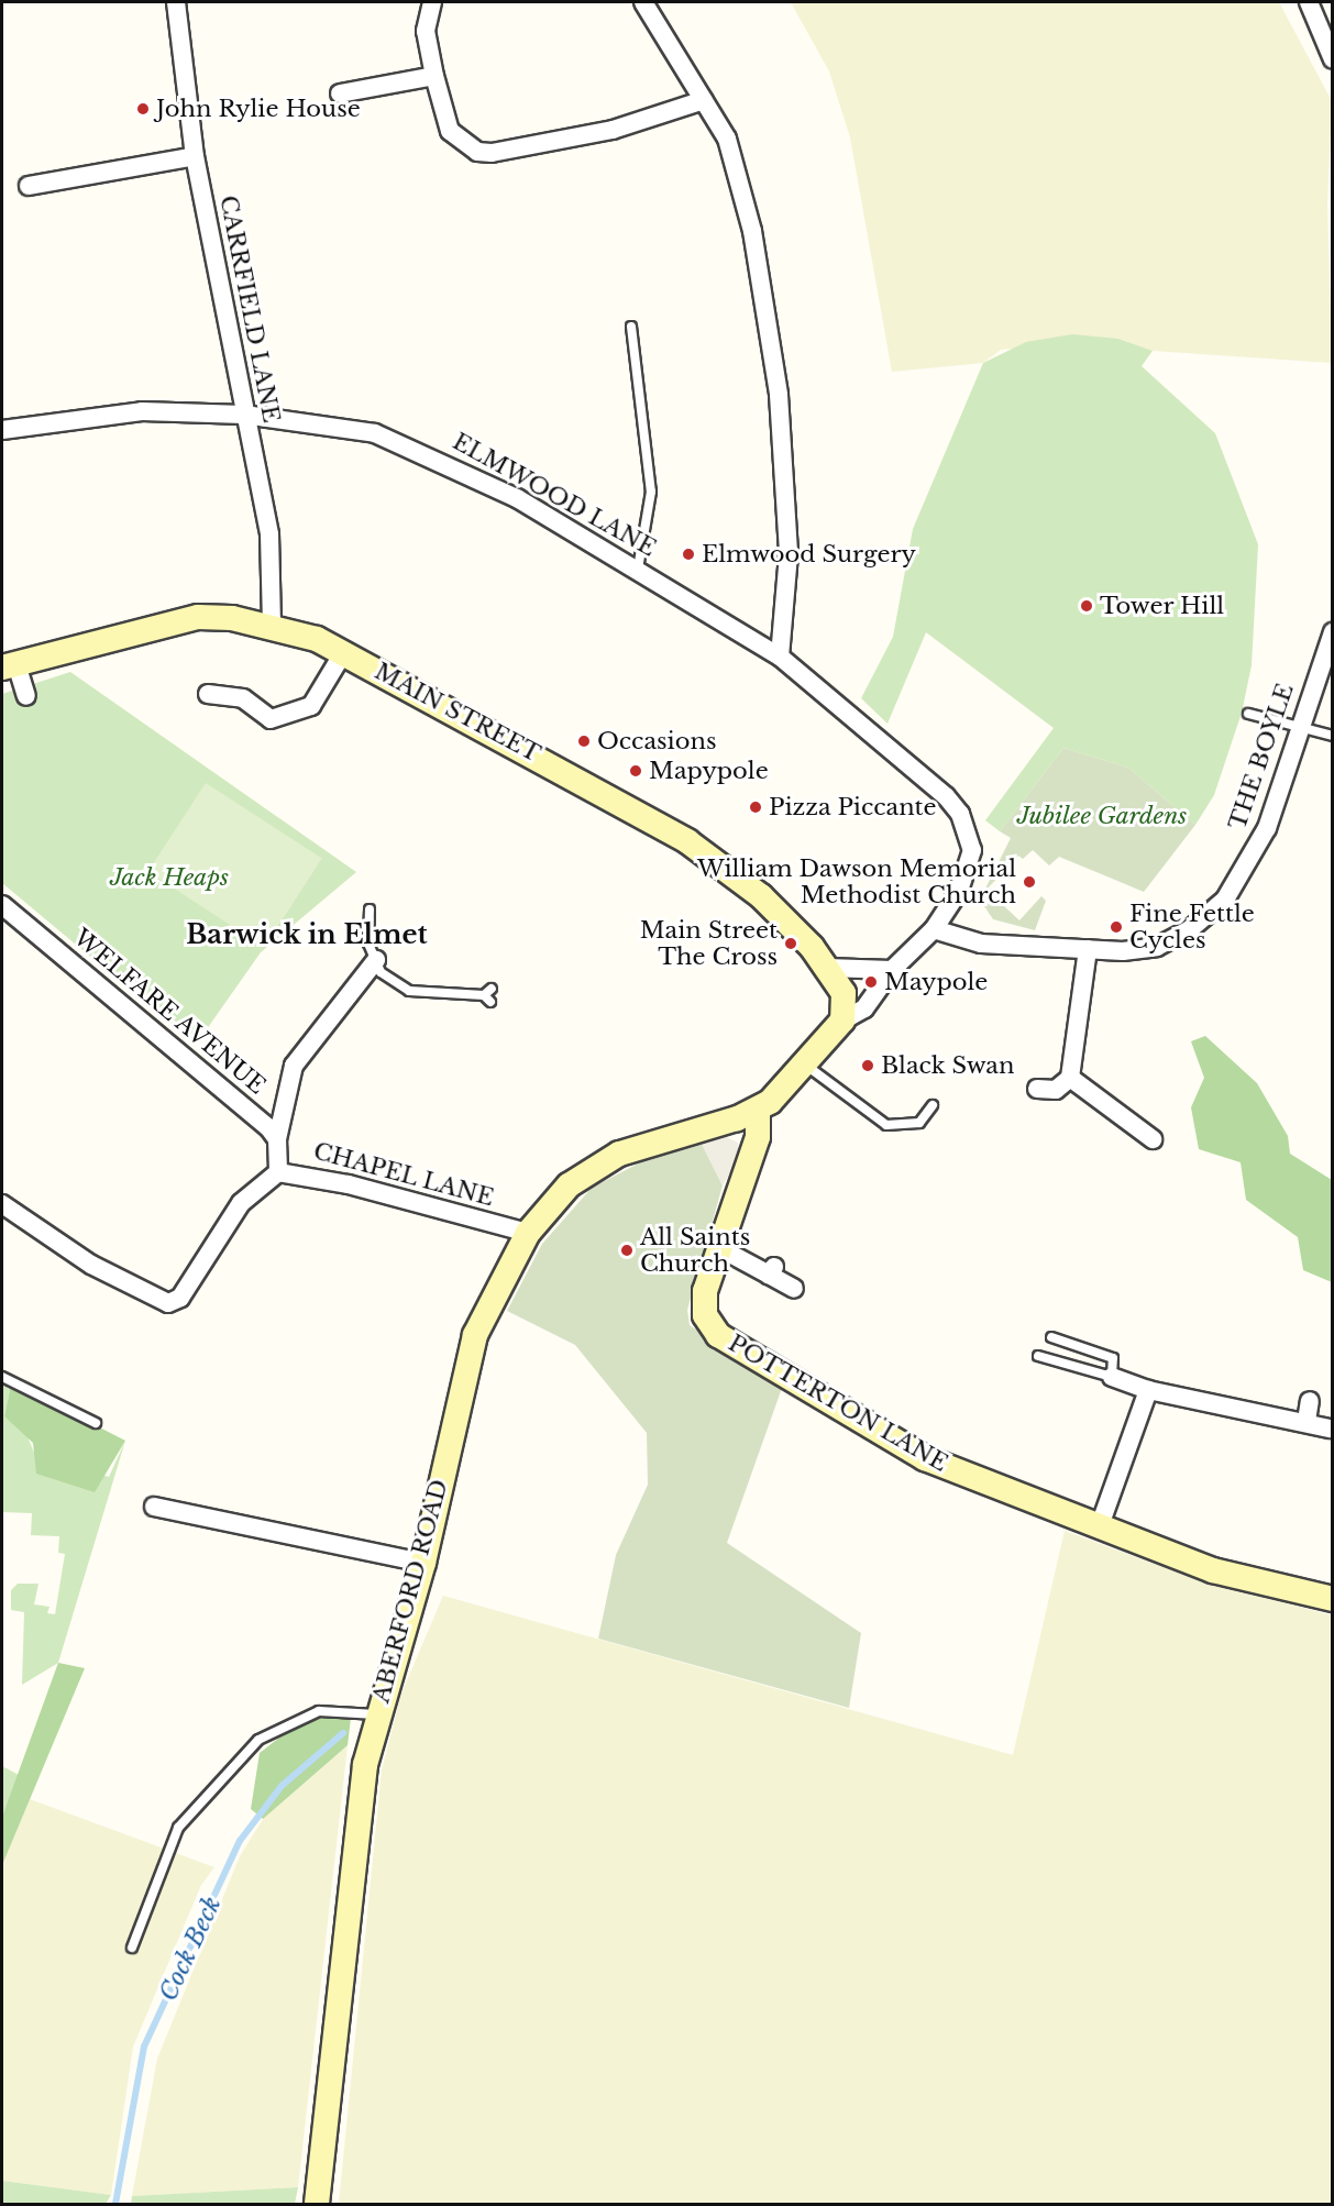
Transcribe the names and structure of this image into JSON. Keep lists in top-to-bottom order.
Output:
{
  "streets": {
    "street": [
      "CARRFIELD LANE",
      "ELMWOOD LANE",
      "MAIN STREET",
      "THE BOYLE",
      "WELFARE AVENUE",
      "CHAPEL LANE",
      "POTTERTON LANE",
      "ABERFORD ROAD"
    ]
  },
  "crossings": [
    ["CARRFIELD LANE", "ELMWOOD LANE"],
    ["CARRFIELD LANE", "MAIN STREET"],
    ["ELMWOOD LANE", "MAIN STREET"],
    ["ELMWOOD LANE", "THE BOYLE"],
    ["CHAPEL LANE", "ABERFORD ROAD"],
    ["POTTERTON LANE", "ABERFORD ROAD"]
  ],
  "districts": ["Barwick in Elmet"],
  "water": ["Cock Beck"],
  "parks": ["Jubilee Gardens", "Jack Heaps"],
  "places": [
    "John Rylie House",
    "Elmwood Surgery",
    "Tower Hill",
    "Occasions",
    "Mapypole",
    "Pizza Piccante",
    "William Dawson Memorial Methodist Church",
    "Fine Fettle Cycles",
    "Main Street The Cross",
    "Maypole",
    "Black Swan",
    "All Saints Church"
  ]
}
